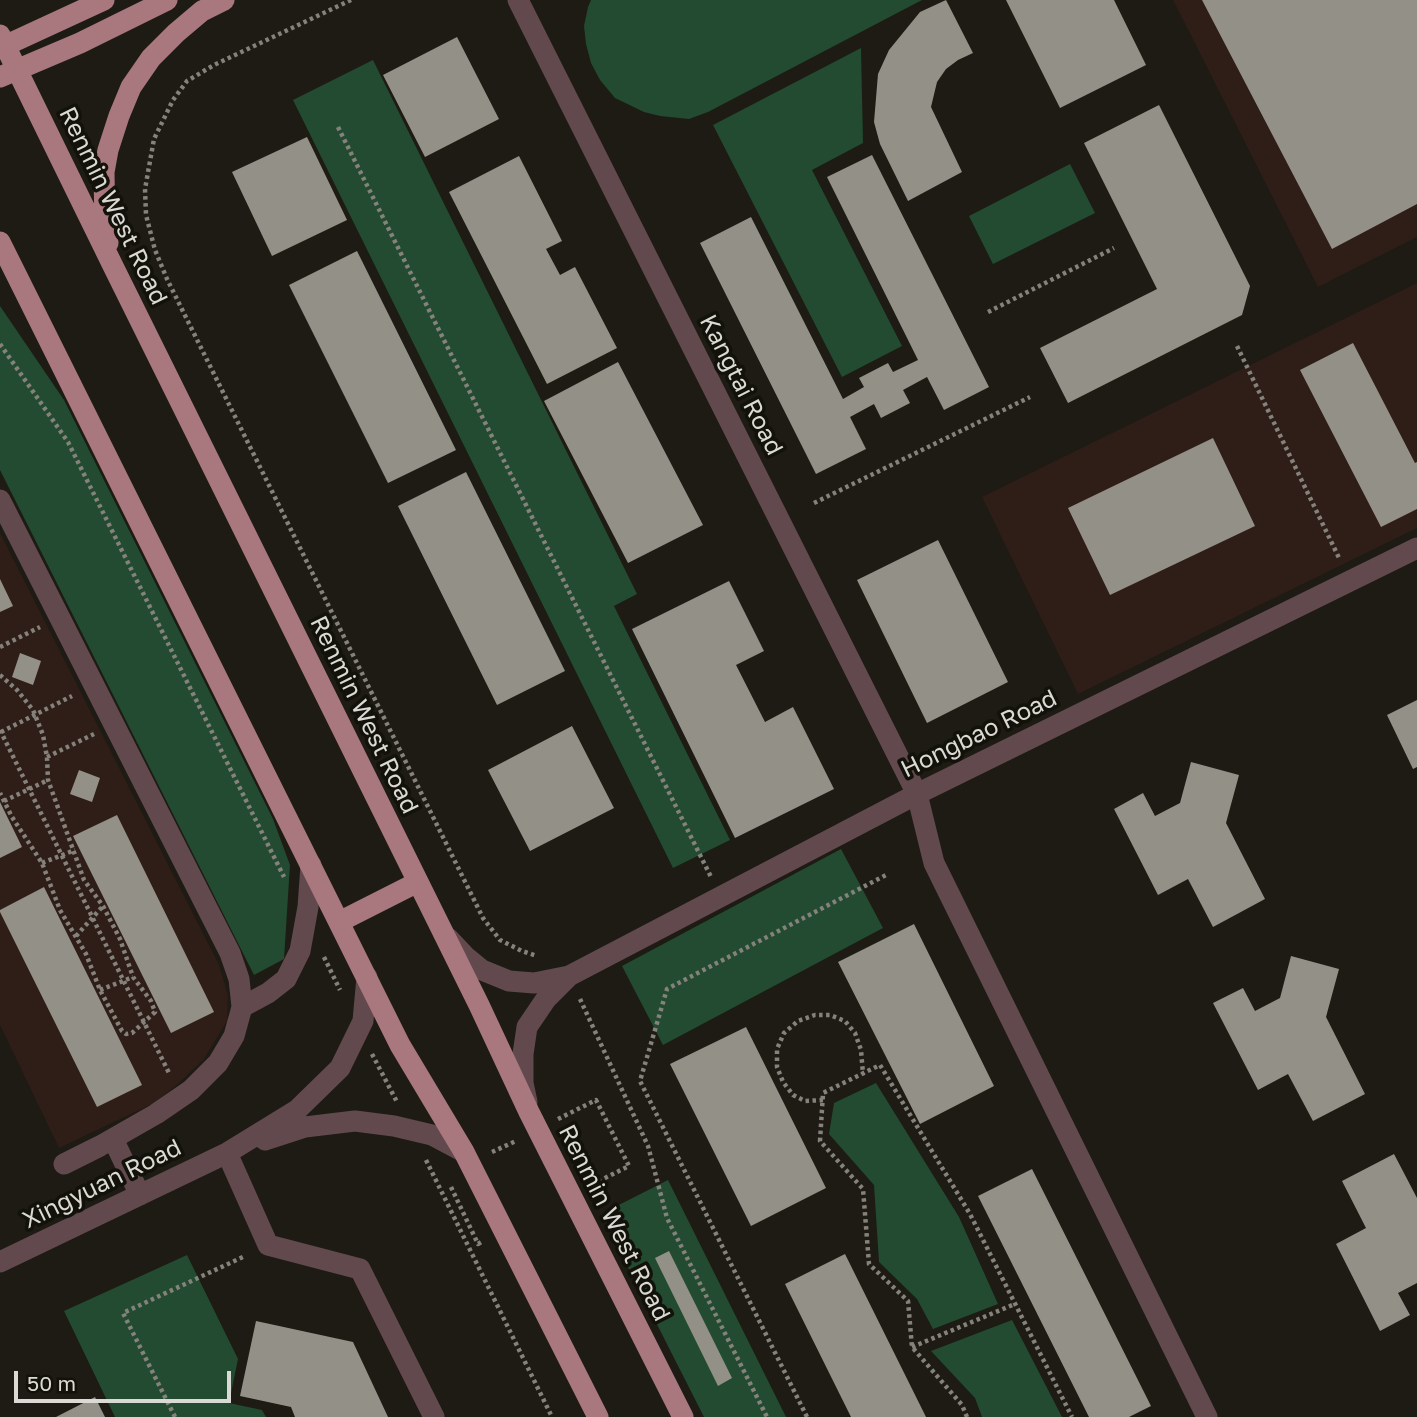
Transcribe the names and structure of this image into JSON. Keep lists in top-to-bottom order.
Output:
{
  "streets": {
    "main road": ["Renmin West Road"],
    "street": ["Kangtai Road", "Hongbao Road", "Xingyuan Road"]
  },
  "crossings": [
    ["Renmin West Road", "Hongbao Road"],
    ["Kangtai Road", "Hongbao Road"]
  ],
  "scale_bar": "50 m"
}
